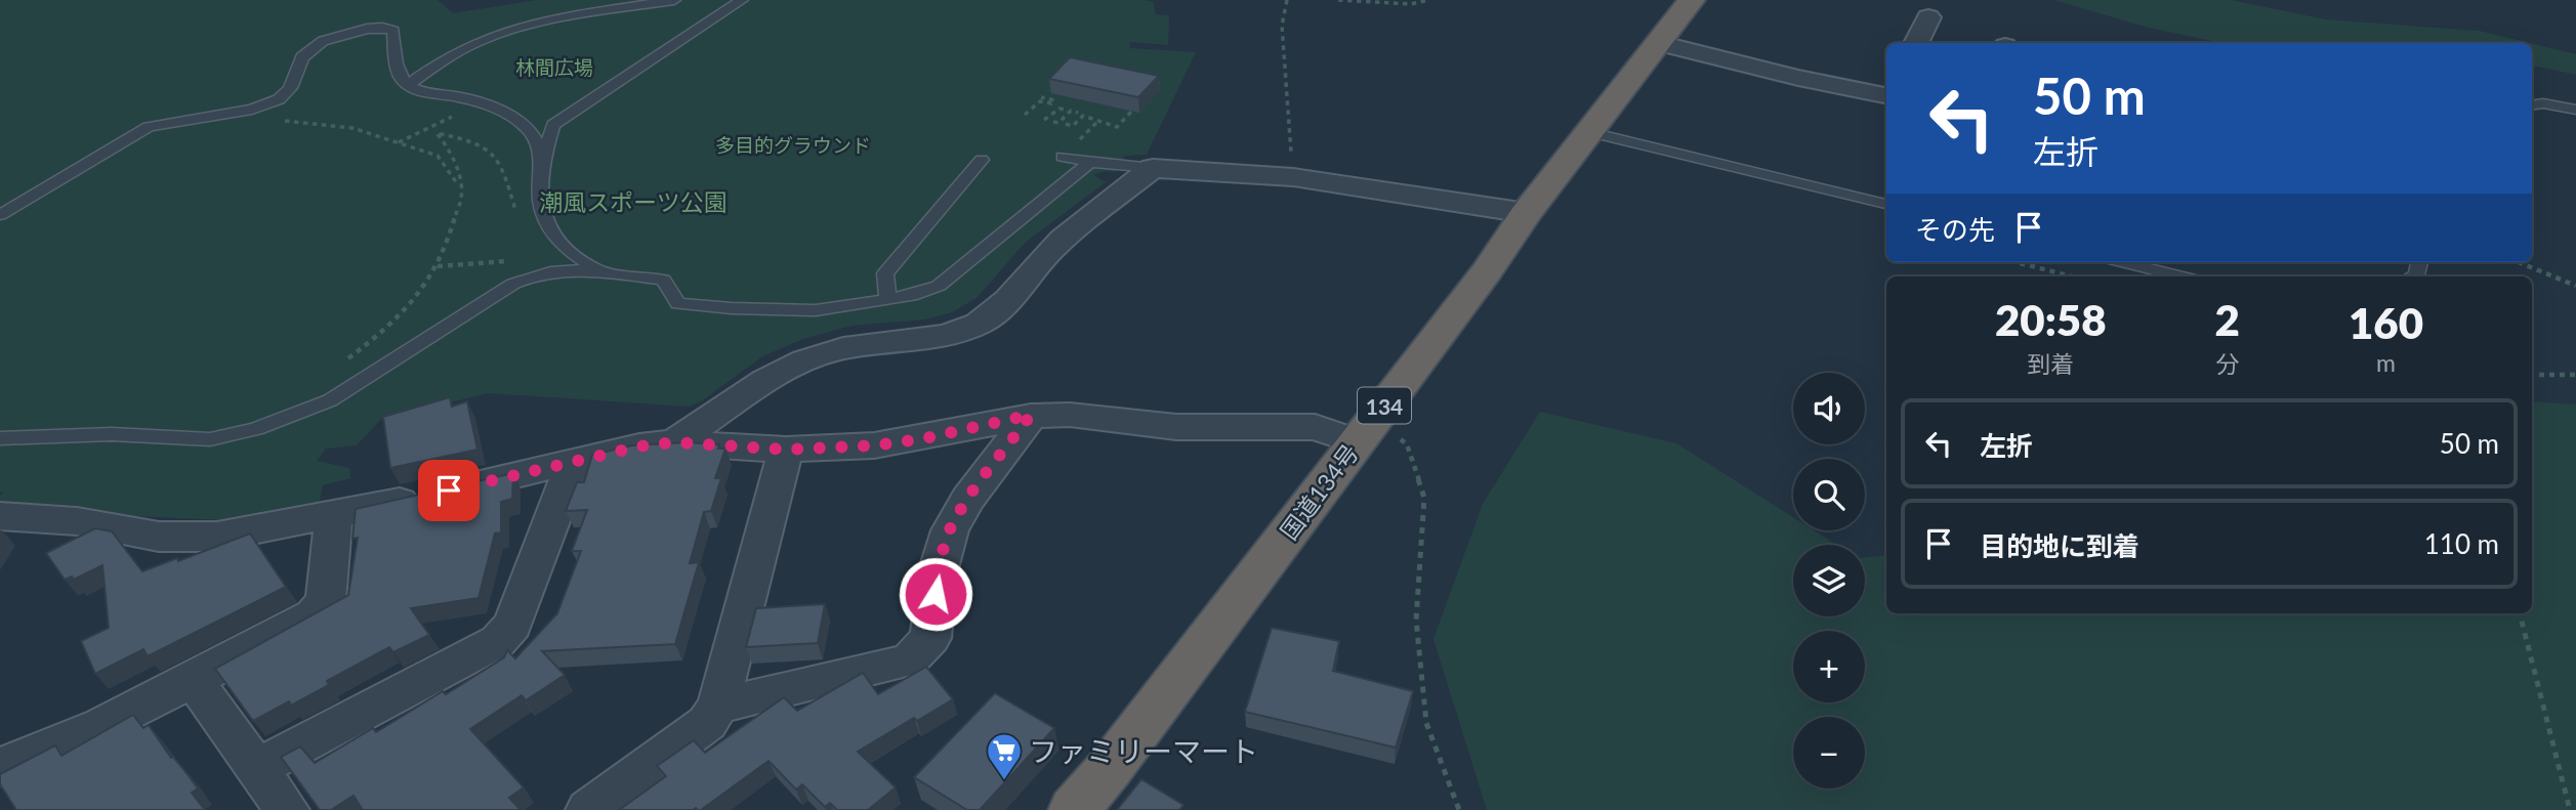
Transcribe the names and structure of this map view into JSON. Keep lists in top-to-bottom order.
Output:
{
  "streets": {
    "highway": ["134", "国道134号"]
  },
  "parks": ["林間広場", "多目的グラウンド", "潮風スポーツ公園"],
  "places": {
    "supermarket": ["ファミリーマート"]
  },
  "page": {
    "turn": ["50 m", "左折"],
    "then": "その先",
    "eta": [
      "20:58",
      "到着",
      "2",
      "分",
      "160",
      "m"
    ],
    "map_buttons": ["+", "−"],
    "list": [
      {
        "name": "左折",
        "value": "50 m"
      },
      {
        "name": "目的地に到着",
        "value": "110 m"
      }
    ]
  }
}
